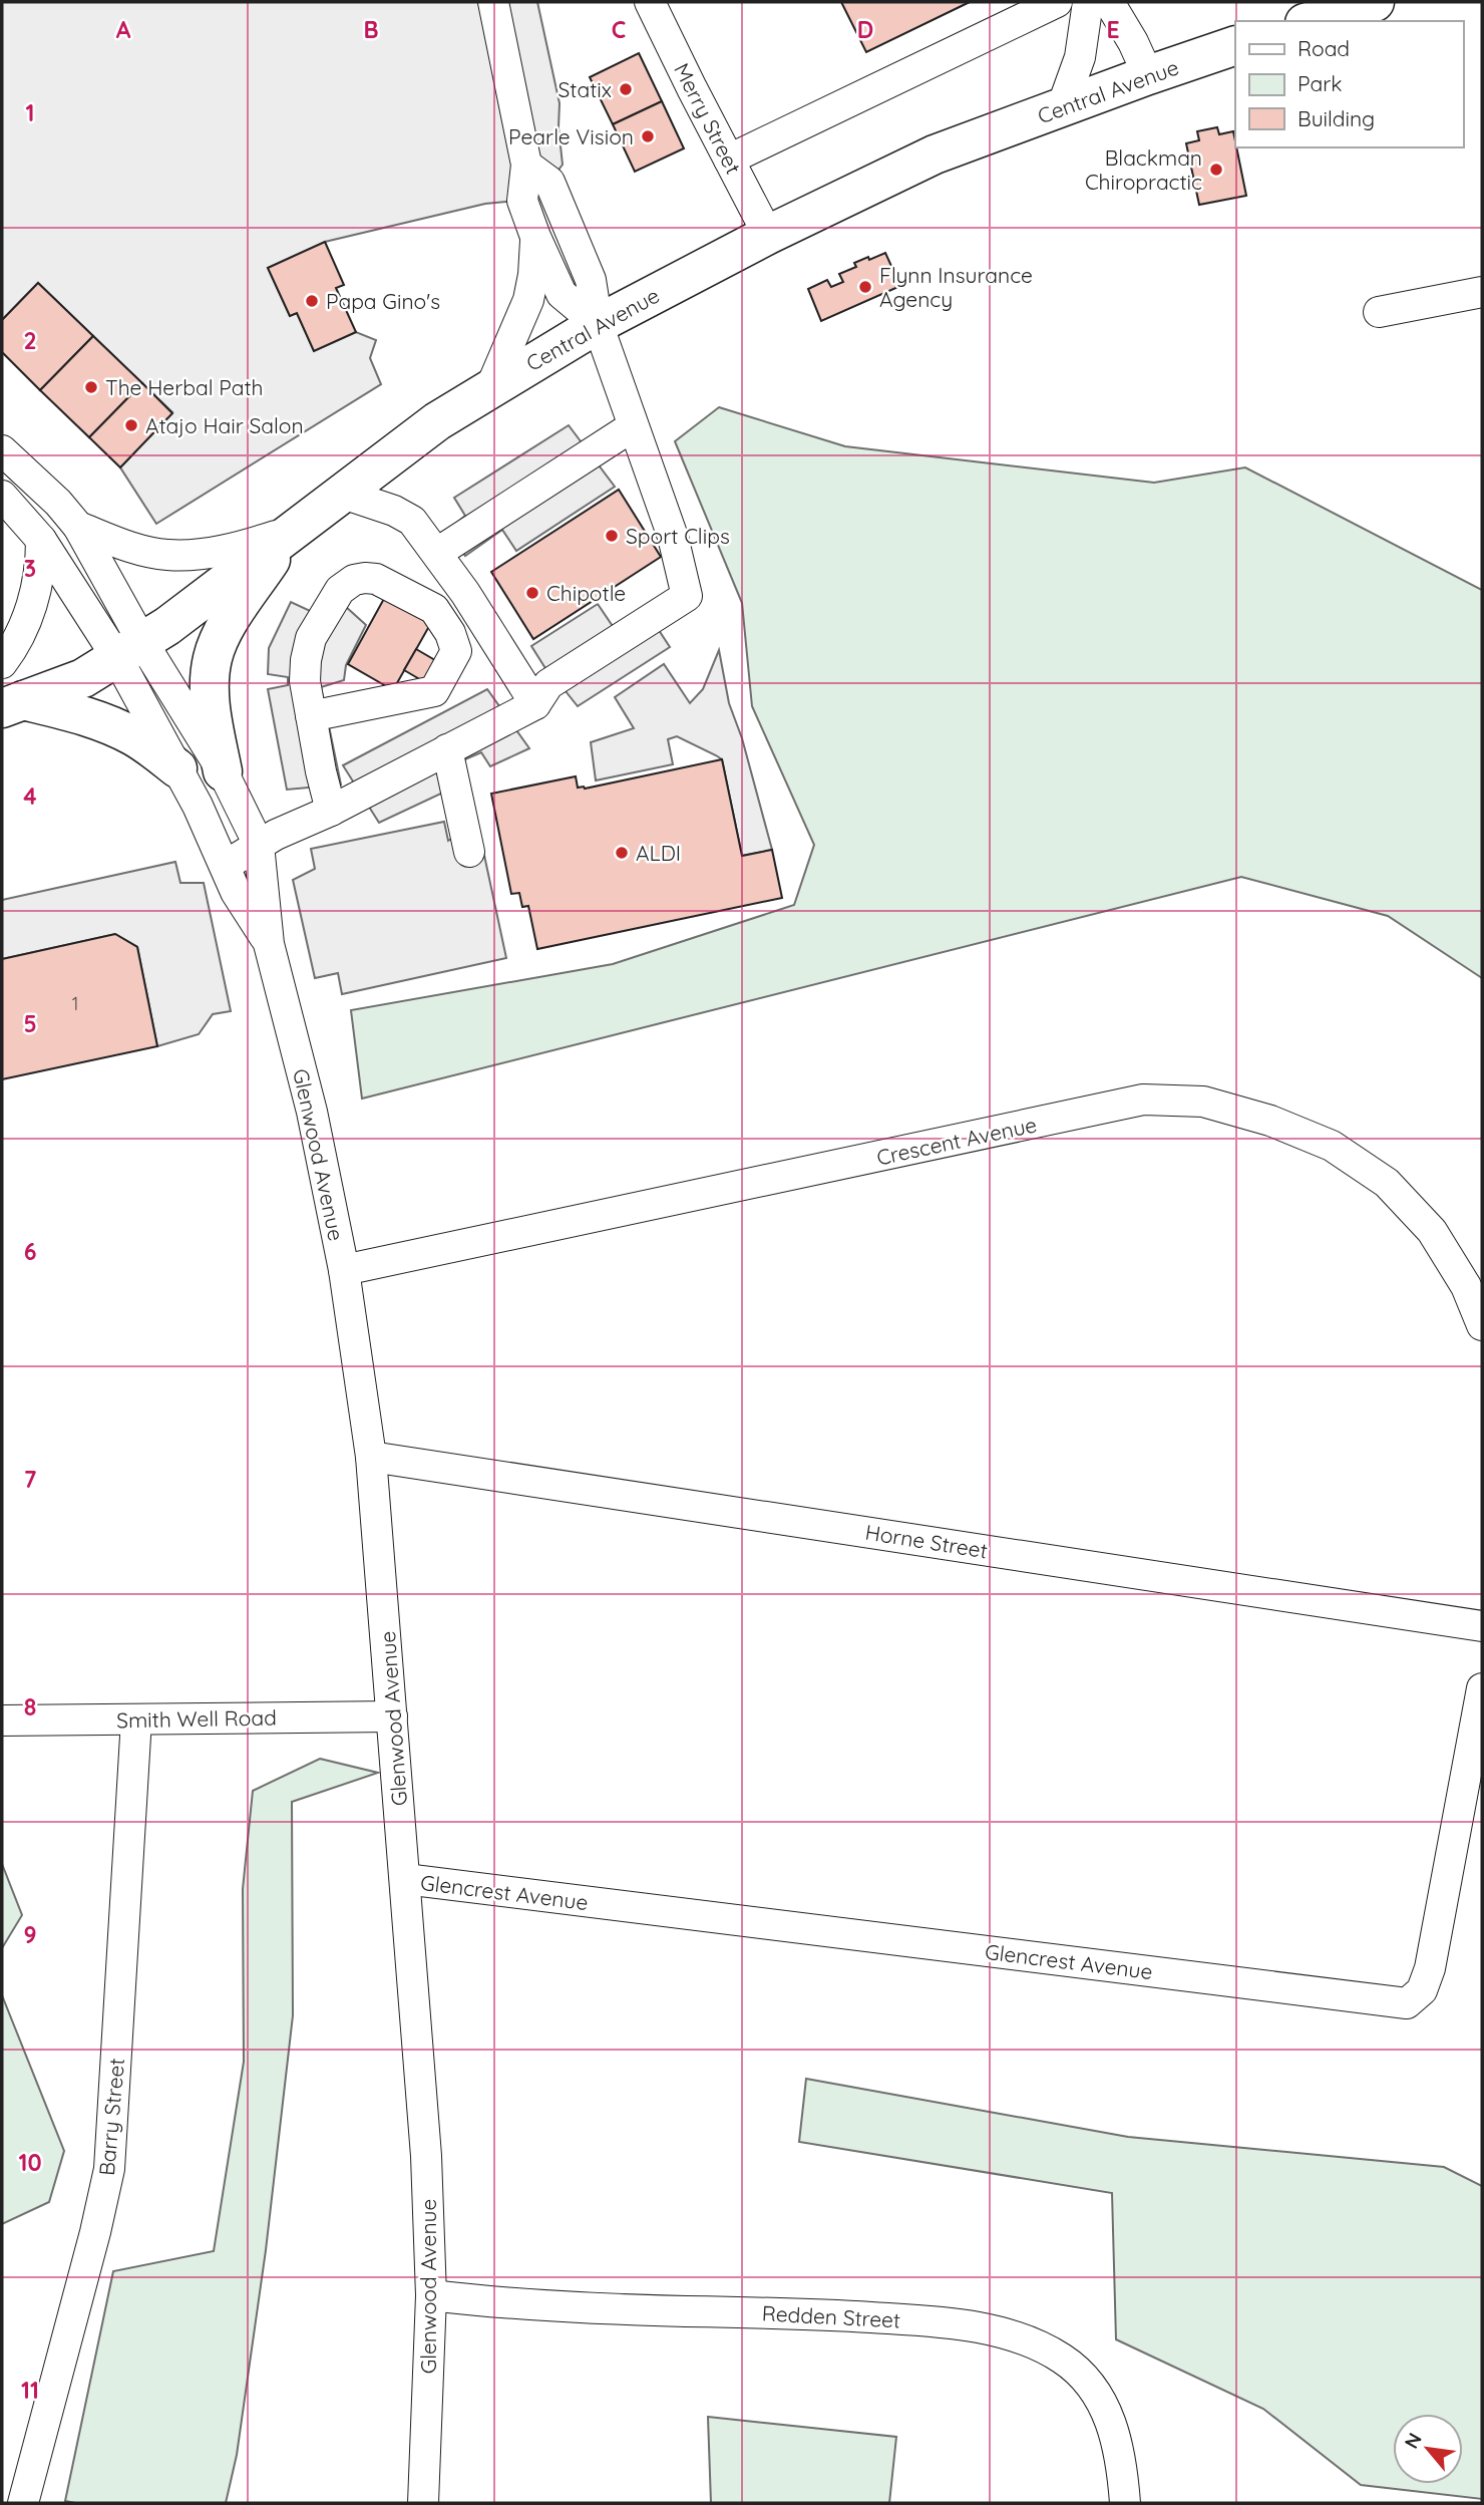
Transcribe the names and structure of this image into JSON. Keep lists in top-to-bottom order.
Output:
{
  "streets": {
    "main road": ["Central Avenue"],
    "street": [
      "Merry Street",
      "Crescent Avenue",
      "Glenwood Avenue",
      "Horne Street",
      "Smith Well Road",
      "Glencrest Avenue",
      "Barry Street",
      "Redden Street"
    ]
  },
  "crossings": [
    ["Central Avenue", "Merry Street"],
    ["Central Avenue", "Glenwood Avenue"],
    ["Crescent Avenue", "Glenwood Avenue"],
    ["Glenwood Avenue", "Horne Street"],
    ["Glenwood Avenue", "Smith Well Road"],
    ["Glenwood Avenue", "Glencrest Avenue"],
    ["Glenwood Avenue", "Redden Street"],
    ["Smith Well Road", "Barry Street"]
  ],
  "places": [
    "Statix",
    "Pearle Vision",
    "Blackman Chiropractic",
    "Flynn Insurance Agency",
    "Papa Gino's",
    "The Herbal Path",
    "Atajo Hair Salon",
    "Sport Clips",
    "Chipotle",
    "ALDI"
  ],
  "house_numbers": ["1"],
  "legend": ["Road", "Park", "Building"],
  "north": "top left",
  "grid": {
    "columns": [
      "A",
      "B",
      "C",
      "D",
      "E"
    ],
    "rows": [
      "1",
      "2",
      "3",
      "4",
      "5",
      "6",
      "7",
      "8",
      "9",
      "10",
      "11"
    ]
  }
}
